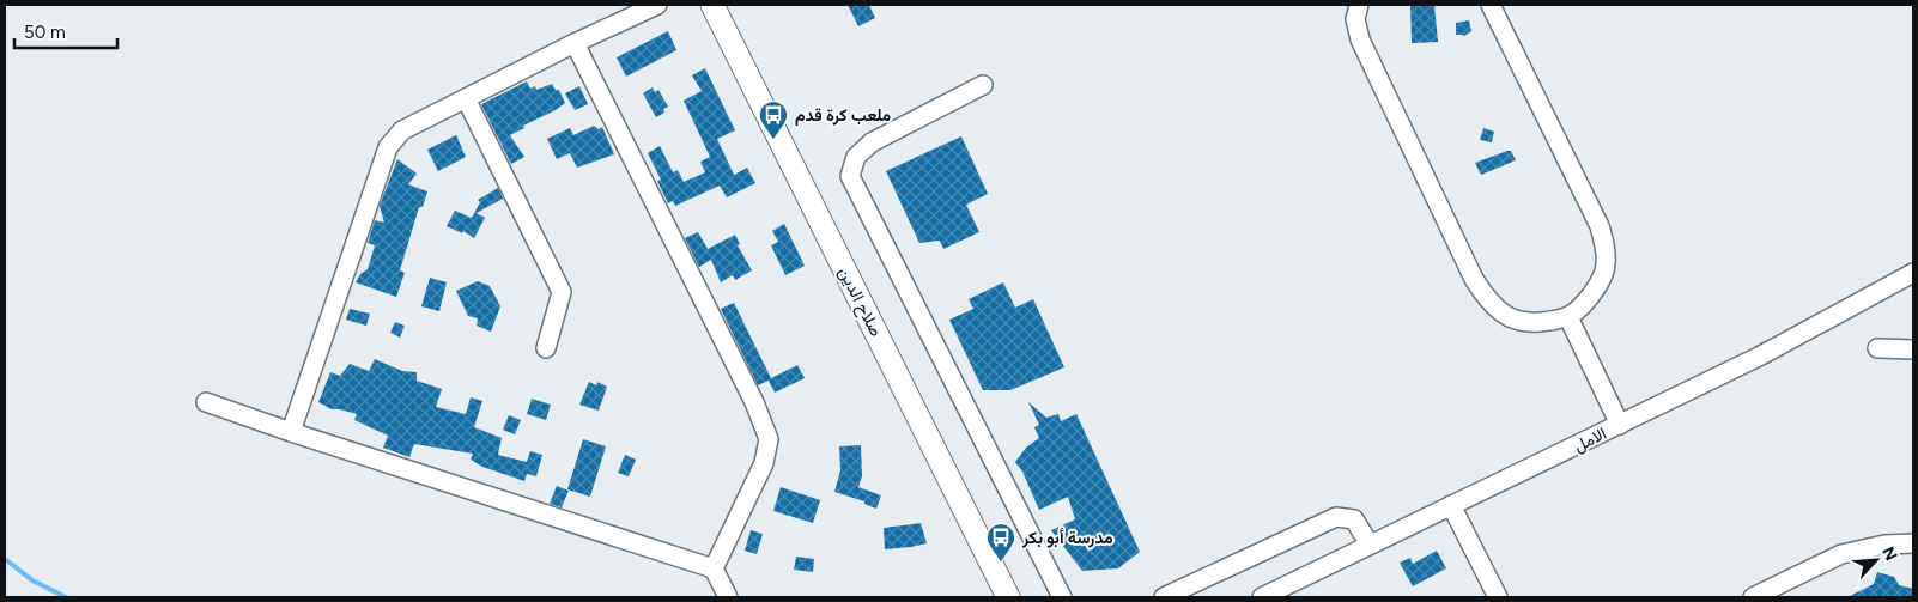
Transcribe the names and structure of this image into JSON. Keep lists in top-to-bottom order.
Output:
{
  "streets": {
    "main road": ["صلاح الدين"],
    "street": ["الامل"]
  },
  "places": {
    "bus stop": ["ملعب كرة قدم", "مدرسة أبو بكر"]
  },
  "scale_bar": "50 m",
  "north": "top right"
}
